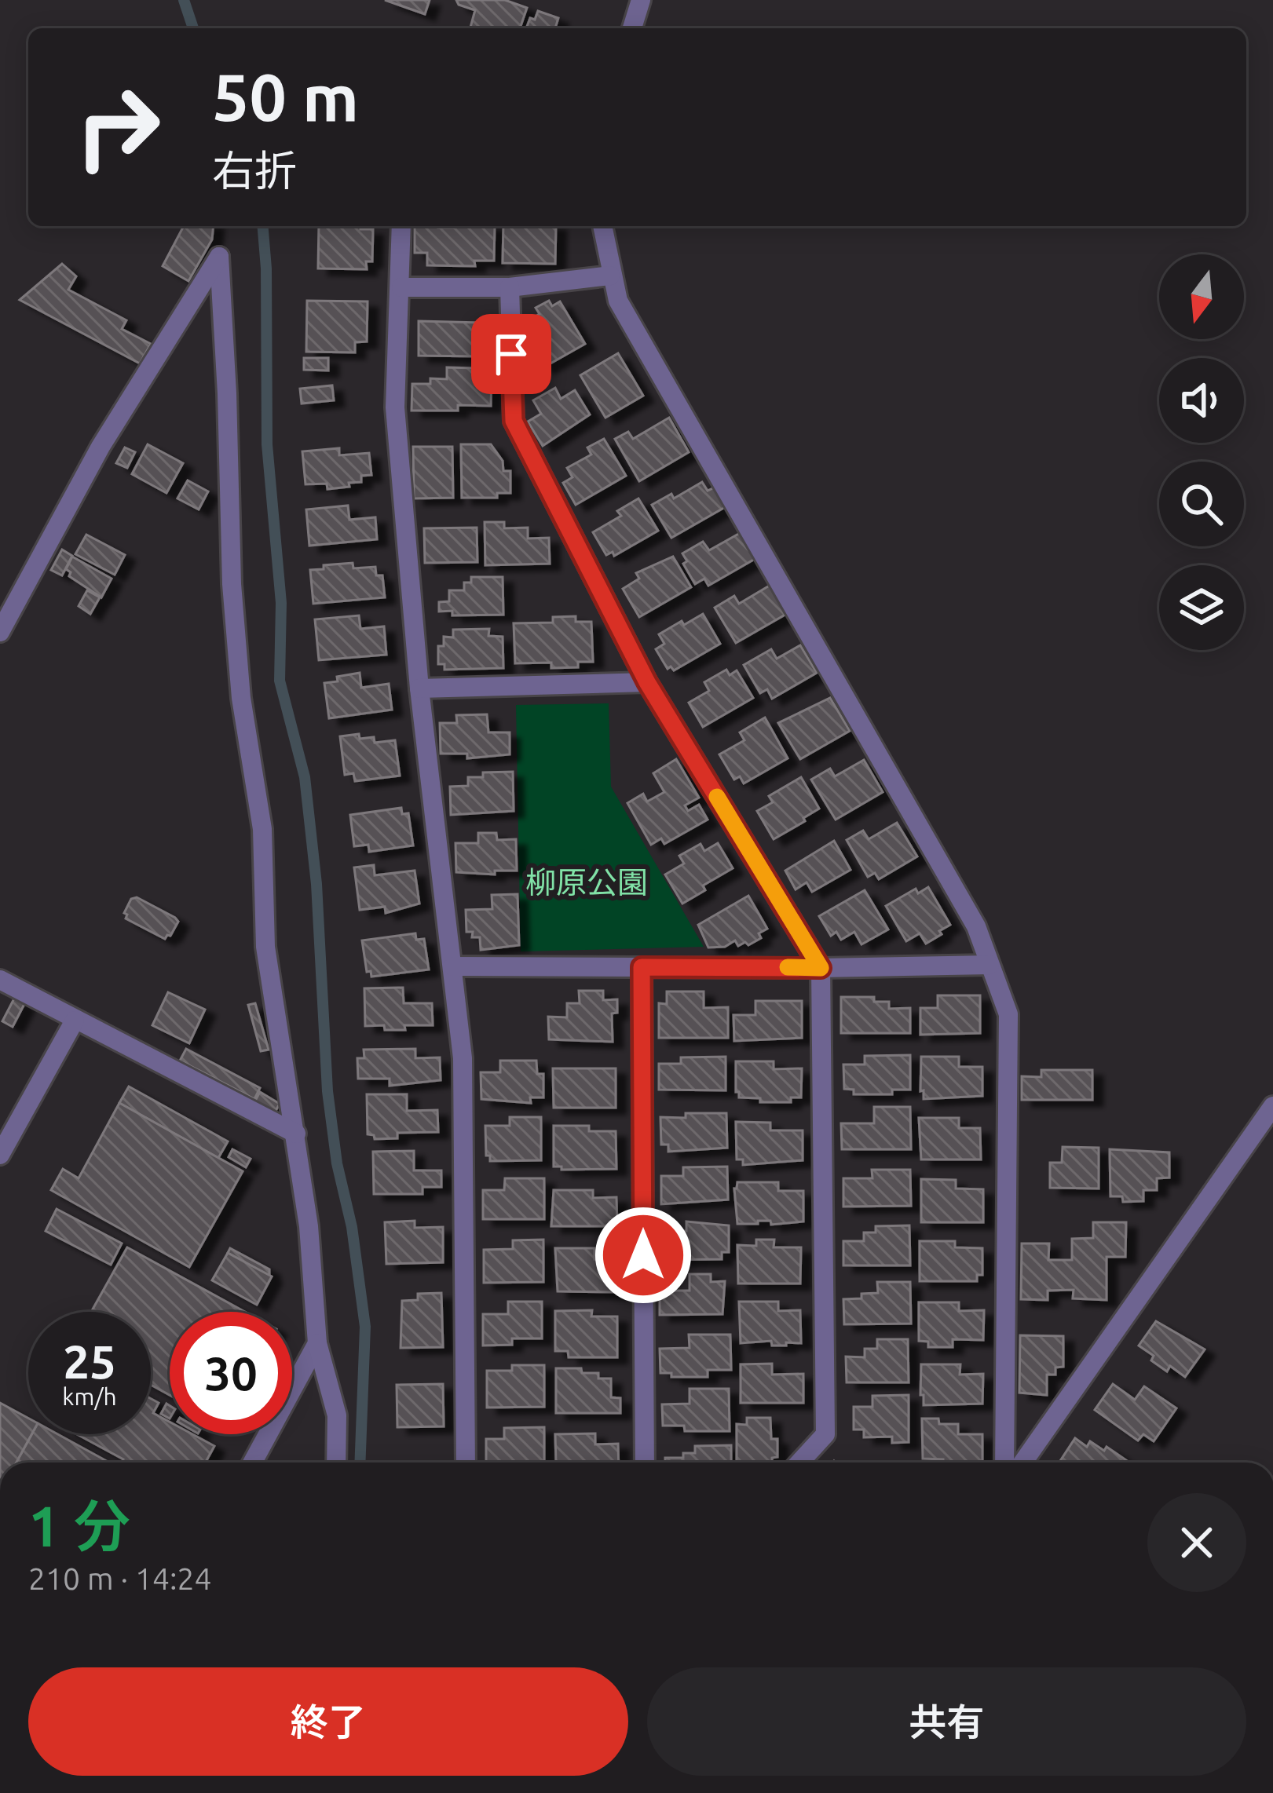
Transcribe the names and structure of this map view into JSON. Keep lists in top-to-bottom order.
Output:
{
  "parks": ["柳原公園"],
  "north": "bottom",
  "page": {
    "turn": ["50 m", "右折"],
    "speed": "25 km/h",
    "limit": "30",
    "heading": ["1 分", "210 m · 14:24"],
    "buttons": ["終了", "共有"]
  }
}
